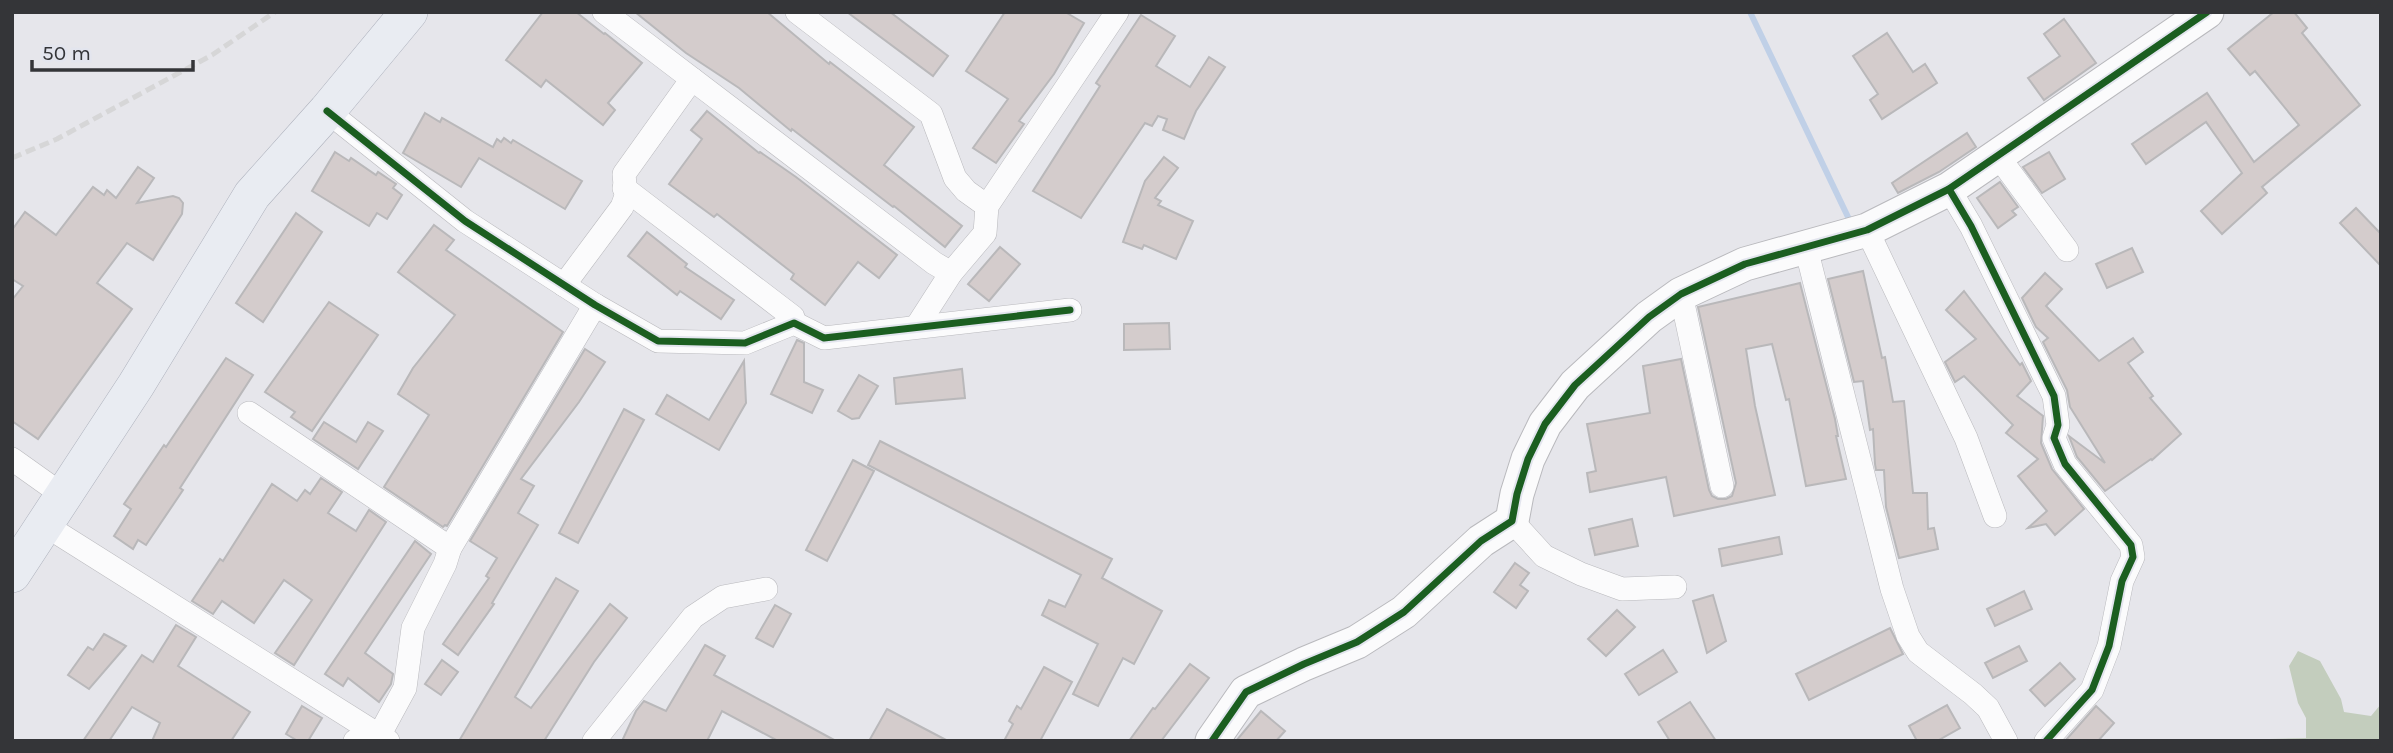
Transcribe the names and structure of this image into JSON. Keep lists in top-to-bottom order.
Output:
{
  "scale_bar": "50 m"
}
